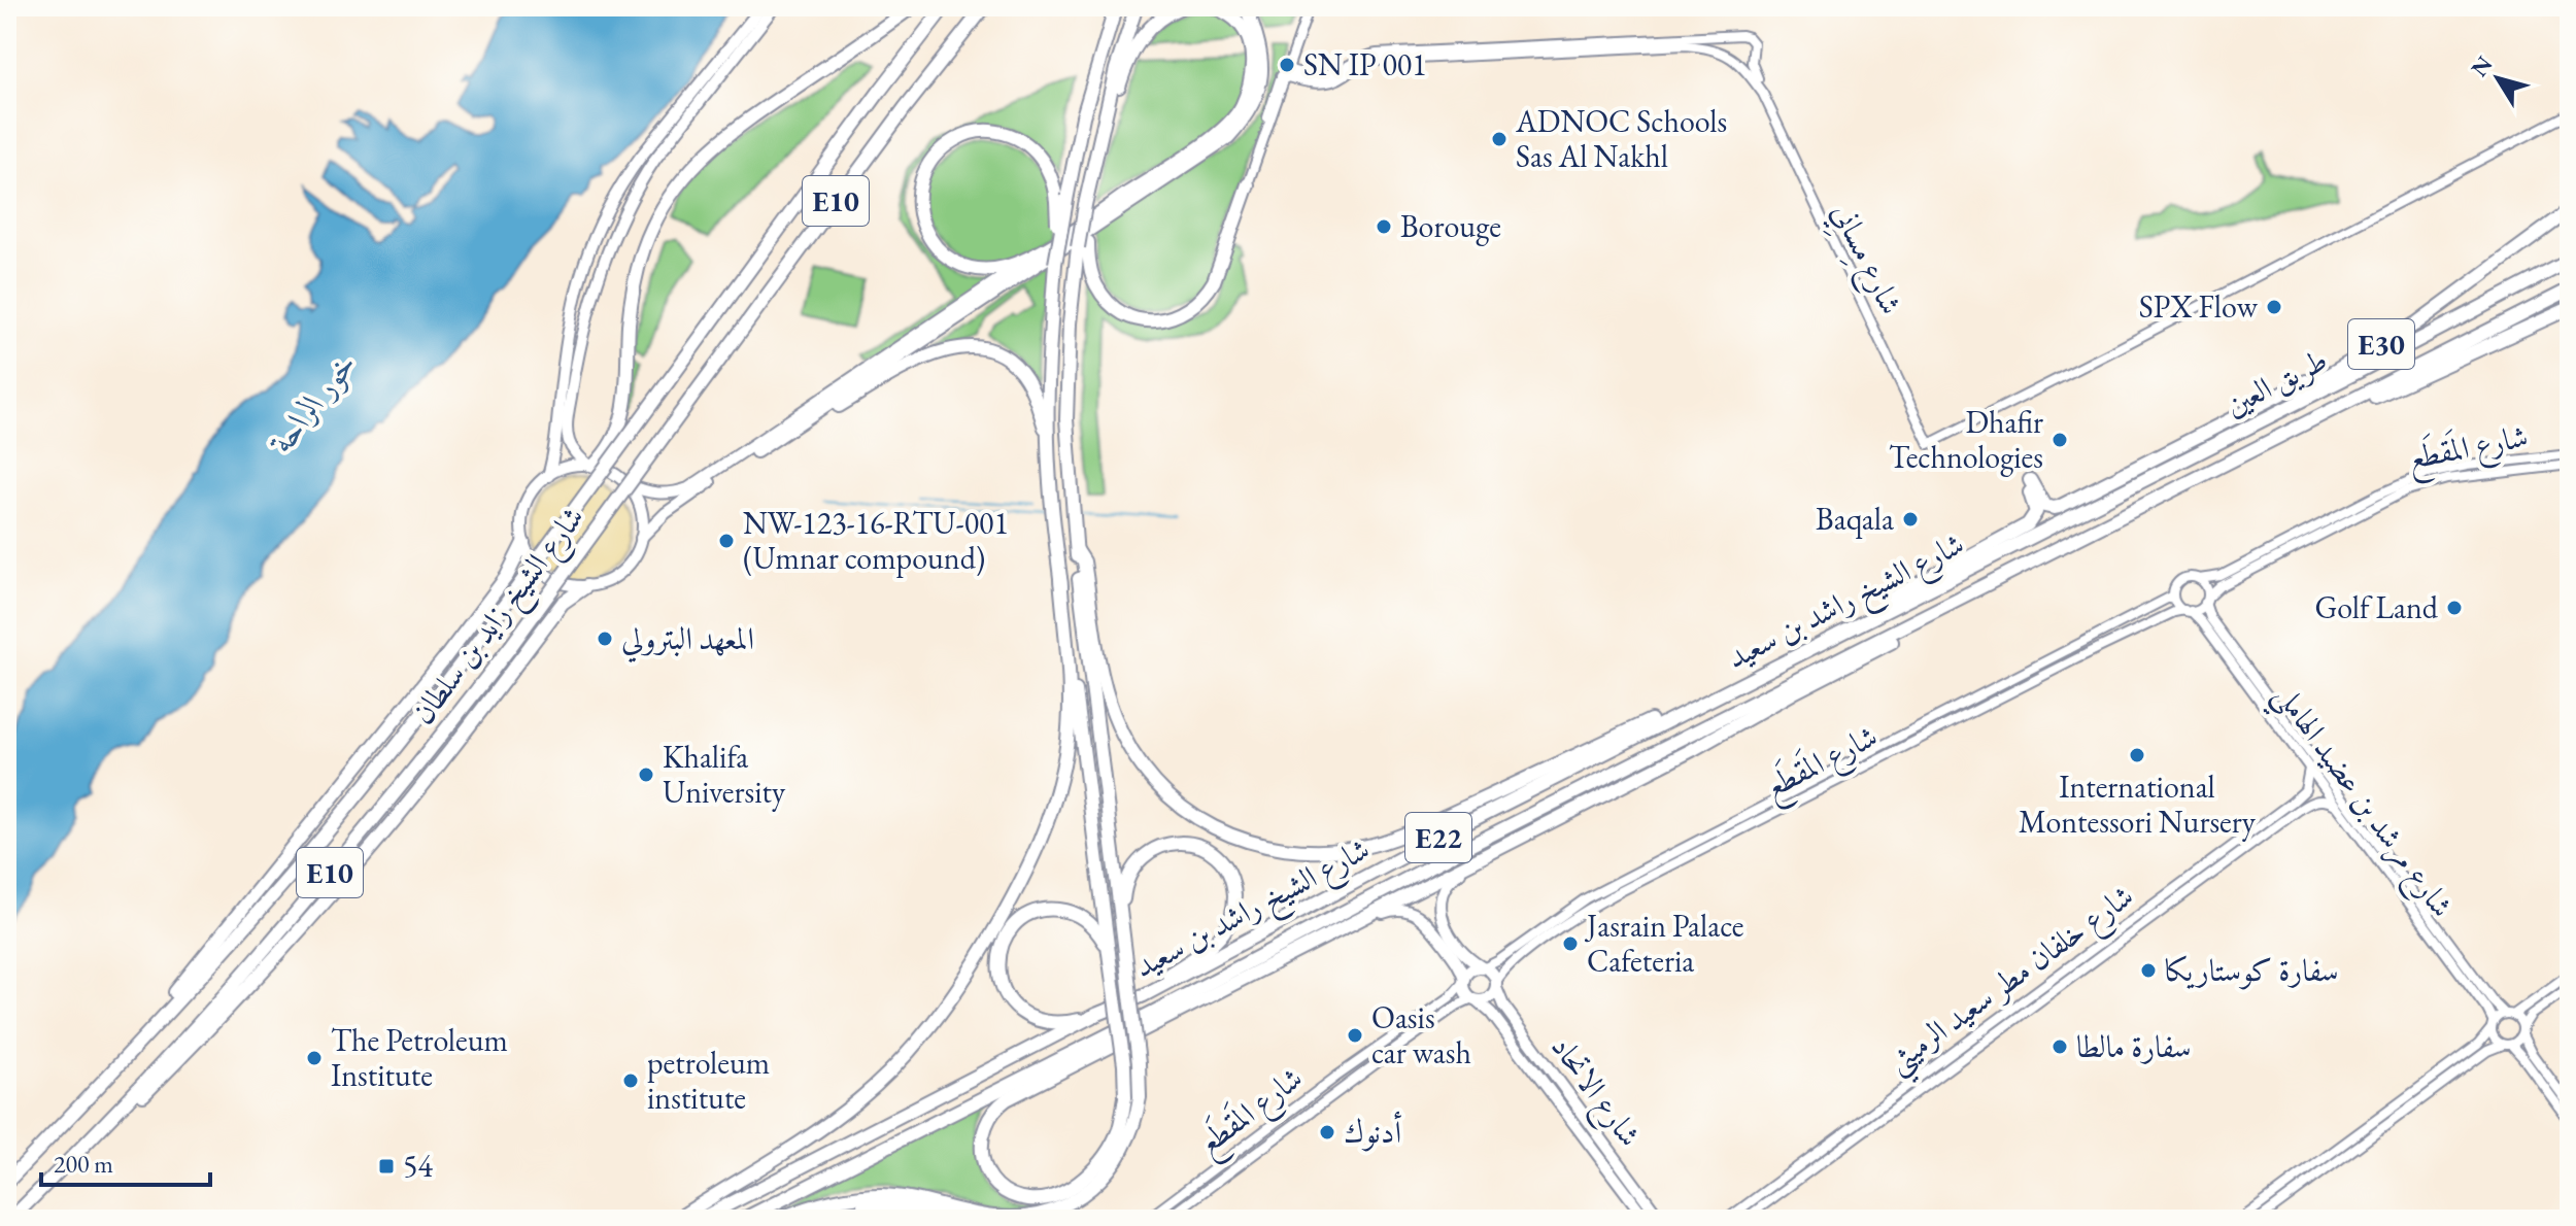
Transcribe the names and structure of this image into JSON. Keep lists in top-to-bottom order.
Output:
{
  "streets": {
    "highway": [
      "E10",
      "E30",
      "طريق العين",
      "شارع الشيخ راشد بن سعيد",
      "شارع الشيخ زايد بن سلطان",
      "E22"
    ],
    "main road": ["شارع الاتحاد"],
    "street": [
      "شارع مِسانِي",
      "شارع المَقطَع",
      "شارع مرشد بن عضيد الهاملي",
      "شارع خلفان مطر سعيد الرميثي"
    ]
  },
  "crossings": [
    ["E30", "طريق العين"],
    ["E30", "شارع الشيخ راشد بن سعيد"],
    ["طريق العين", "شارع الشيخ راشد بن سعيد"],
    ["شارع المَقطَع", "شارع مرشد بن عضيد الهاملي"],
    ["شارع المَقطَع", "شارع الاتحاد"],
    ["شارع مرشد بن عضيد الهاملي", "شارع خلفان مطر سعيد الرميثي"]
  ],
  "water": ["خور الراحة"],
  "places": {
    "other": [
      "SN IP 001",
      "ADNOC Schools Sas Al Nakhl",
      "Borouge",
      "SPX Flow",
      "Dhafir Technologies",
      "Baqala",
      "NW-123-16-RTU-001 (Umnar compound)",
      "Golf Land",
      "المعهد البترولي",
      "International Montessori Nursery",
      "Khalifa University",
      "Jasrain Palace Cafeteria",
      "سفارة كوستاريكا",
      "Oasis car wash",
      "سفارة مالطا",
      "The Petroleum Institute",
      "petroleum institute",
      "أدنوك"
    ],
    "transit": ["54"]
  },
  "scale_bar": "200 m",
  "north": "top left"
}
